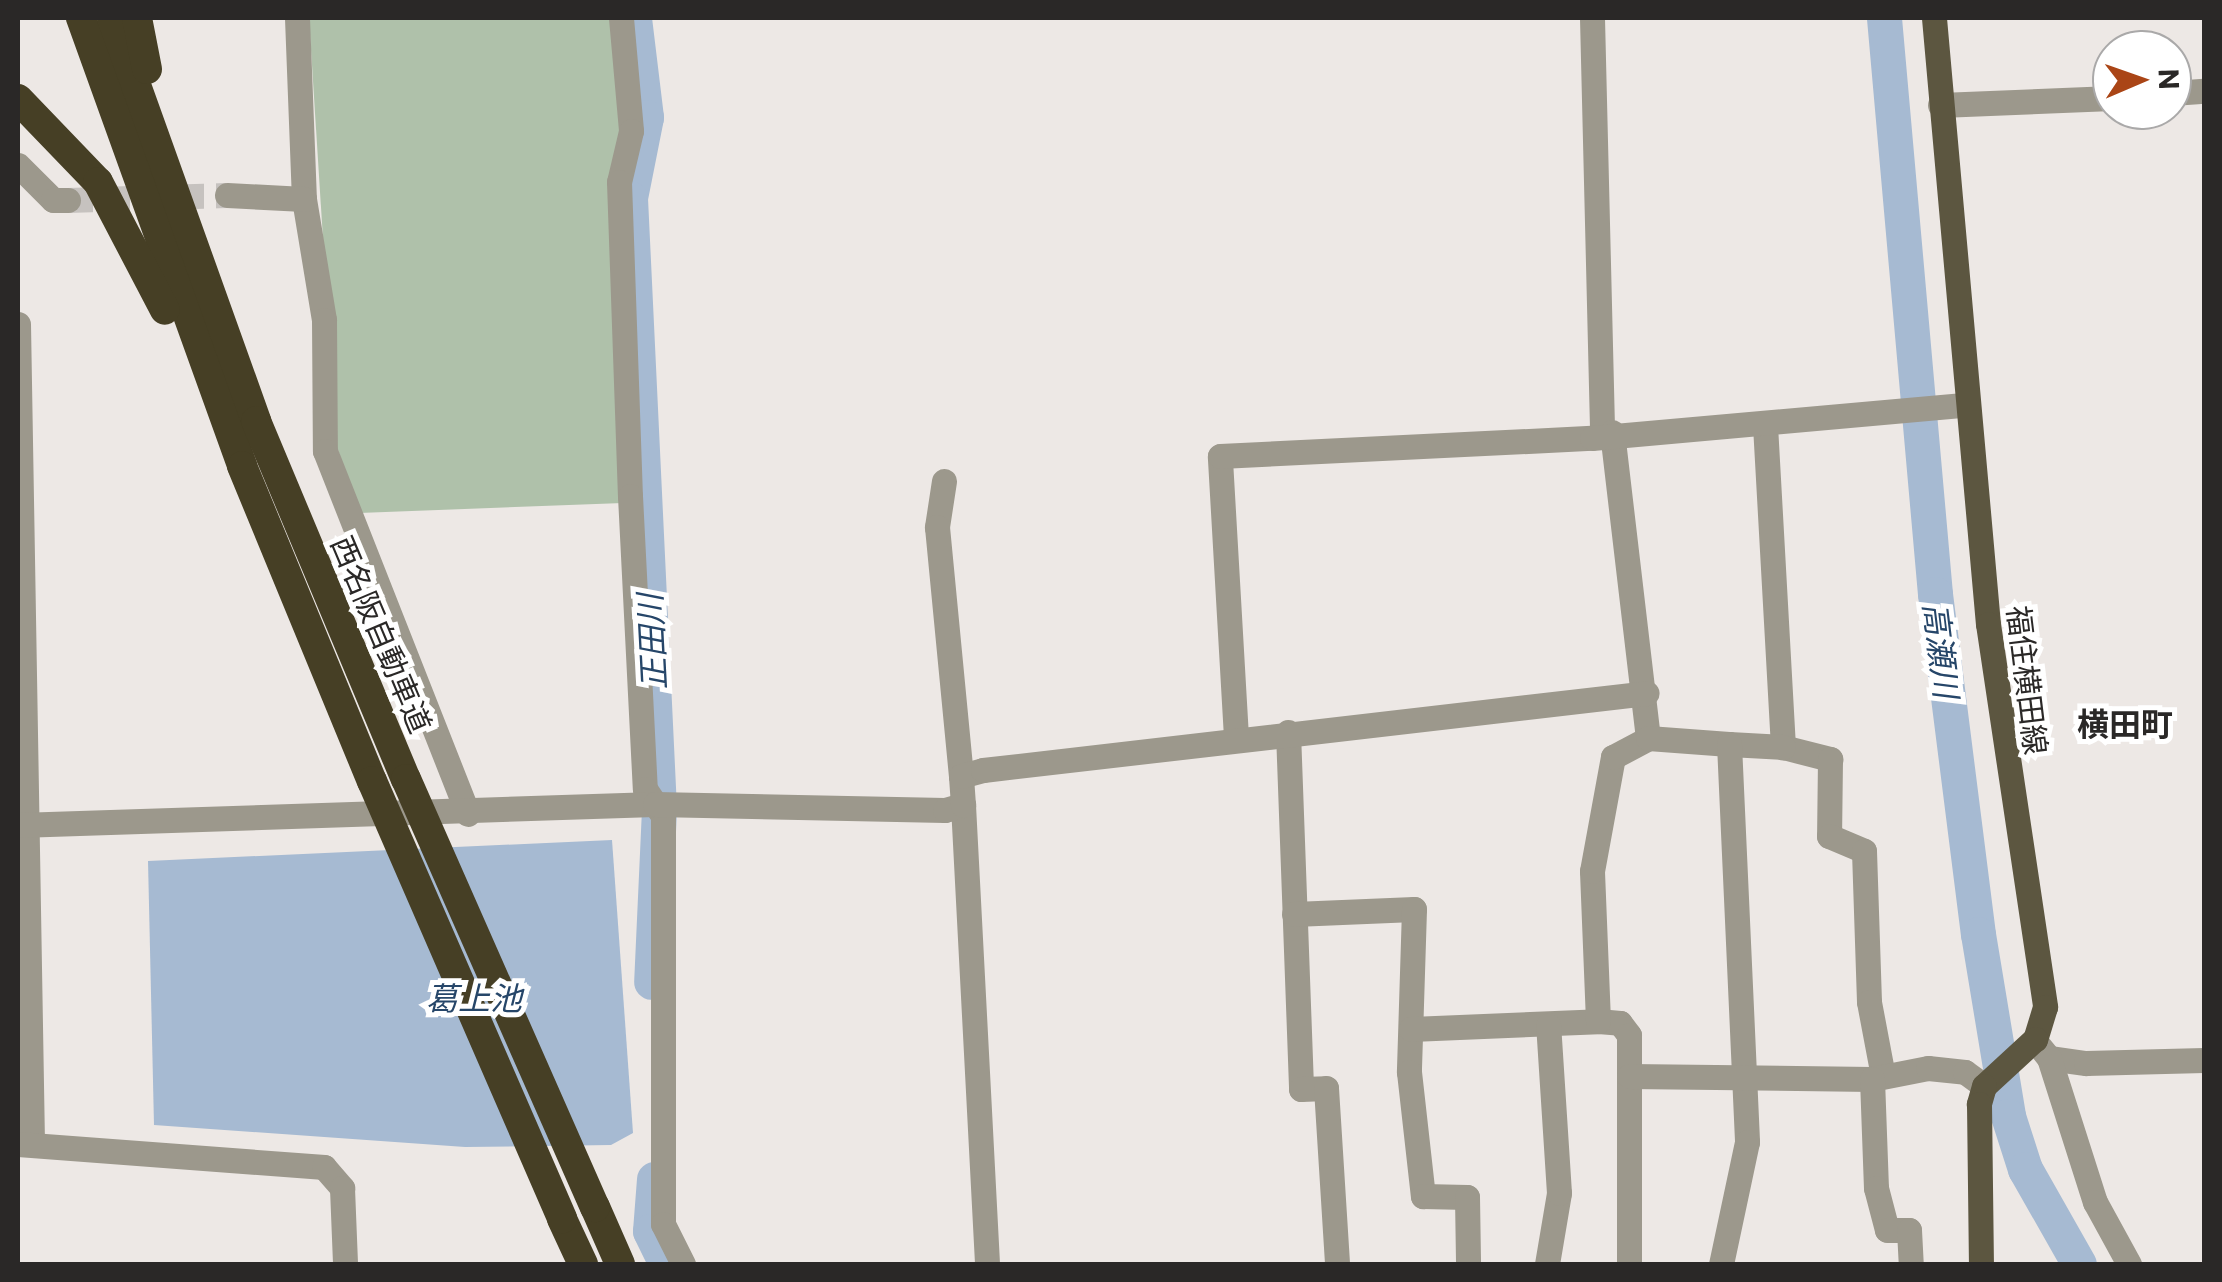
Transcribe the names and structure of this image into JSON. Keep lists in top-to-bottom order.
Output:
{
  "streets": {
    "highway": ["西名阪自動車道"],
    "main road": ["福住横田線"]
  },
  "districts": ["横田町"],
  "water": ["正田川", "高瀬川", "葛上池"],
  "north": "right"
}
